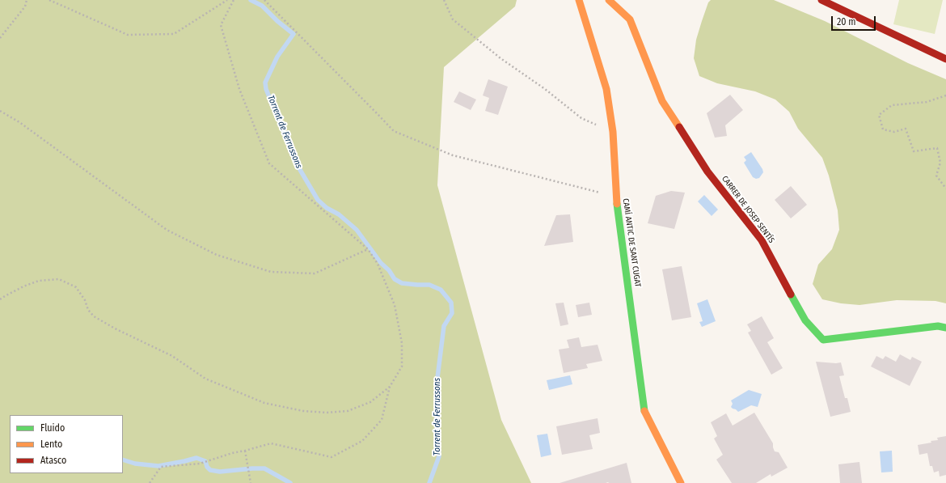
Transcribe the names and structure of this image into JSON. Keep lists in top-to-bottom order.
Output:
{
  "streets": {
    "street": ["CARRER DE JOSEP SENTÍS", "CAMÍ ANTIC DE SANT CUGAT"]
  },
  "water": ["Torrent de Ferrussons"],
  "legend": ["Fluido", "Lento", "Atasco"],
  "scale_bar": "20 m"
}
